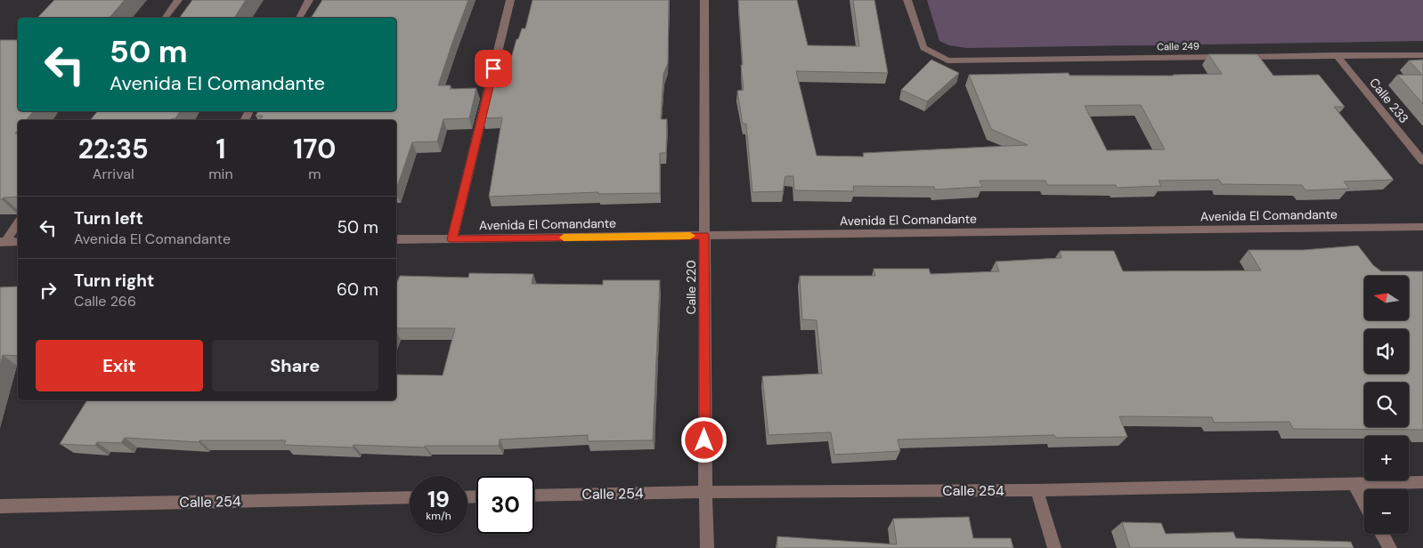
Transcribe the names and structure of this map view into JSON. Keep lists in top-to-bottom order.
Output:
{
  "streets": {
    "street": [
      "Calle 249",
      "Calle 233",
      "Avenida El Comandante",
      "Calle 220",
      "Calle 254"
    ]
  },
  "crossings": [
    ["Calle 249", "Calle 233"],
    ["Avenida El Comandante", "Calle 220"],
    ["Calle 220", "Calle 254"]
  ],
  "north": "left",
  "page": {
    "turn": ["50 m", "Avenida El Comandante"],
    "eta": [
      "22:35",
      "Arrival",
      "1",
      "min",
      "170",
      "m"
    ],
    "list": [
      {
        "name": "Turn left",
        "note": "Avenida El Comandante",
        "value": "50 m"
      },
      {
        "name": "Turn right",
        "note": "Calle 266",
        "value": "60 m"
      }
    ],
    "map_buttons": ["+", "−"],
    "buttons": ["Exit", "Share"],
    "speed": "19 km/h",
    "limit": "30"
  }
}
